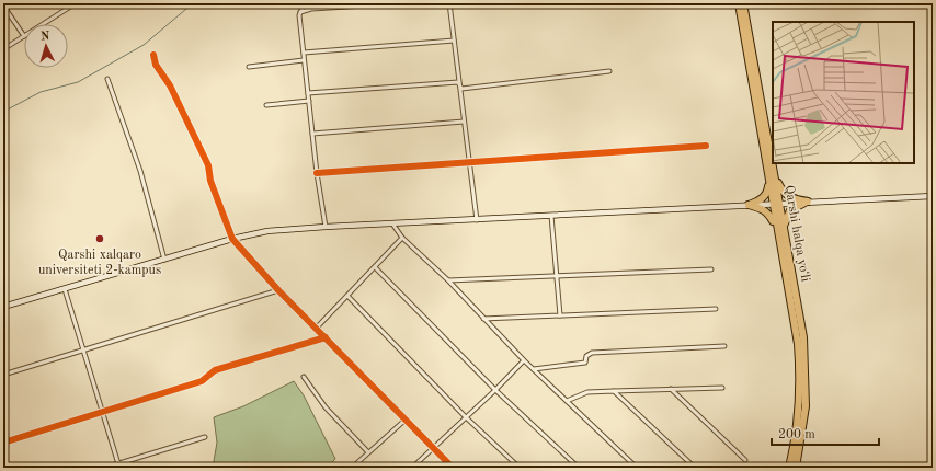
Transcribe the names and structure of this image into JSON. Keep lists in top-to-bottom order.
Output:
{
  "streets": {
    "highway": ["Qarshi halqa yoʻli"]
  },
  "places": ["Qarshi xalqaro universiteti 2-kampus"],
  "scale_bar": "200 m",
  "north": "top"
}
